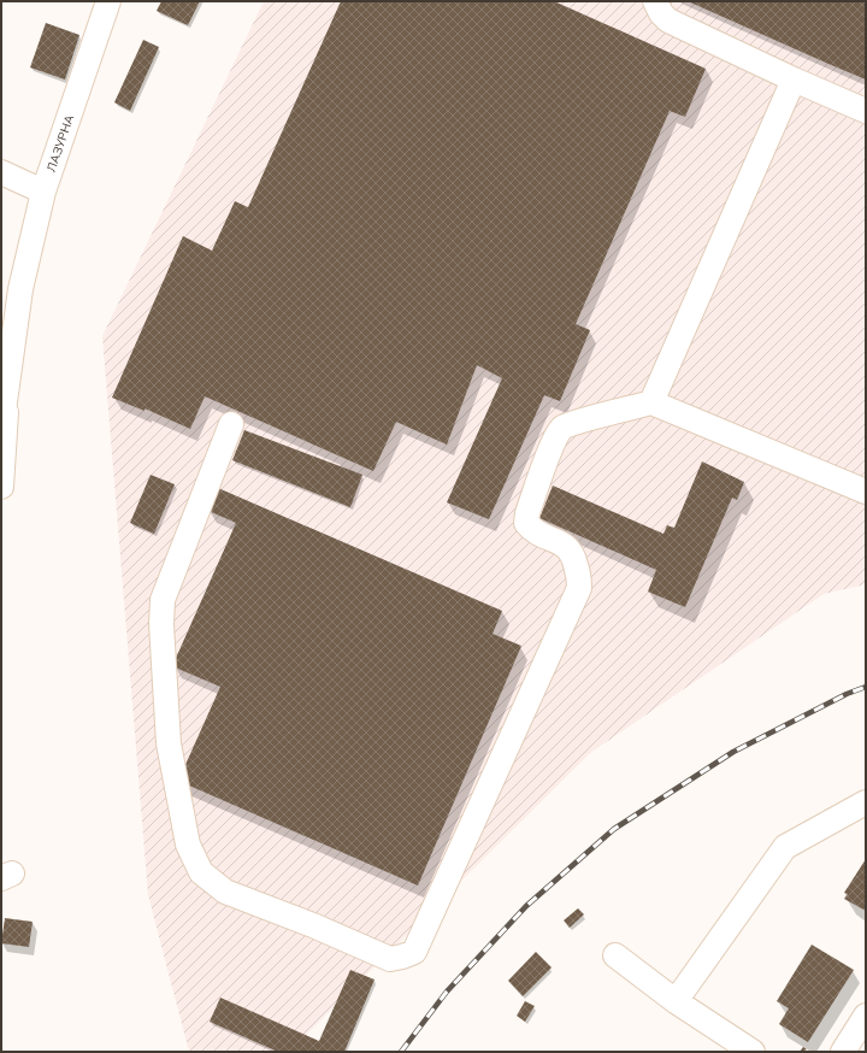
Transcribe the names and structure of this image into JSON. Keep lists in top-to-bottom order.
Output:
{
  "streets": {
    "street": ["ЛАЗУРНА"]
  }
}
